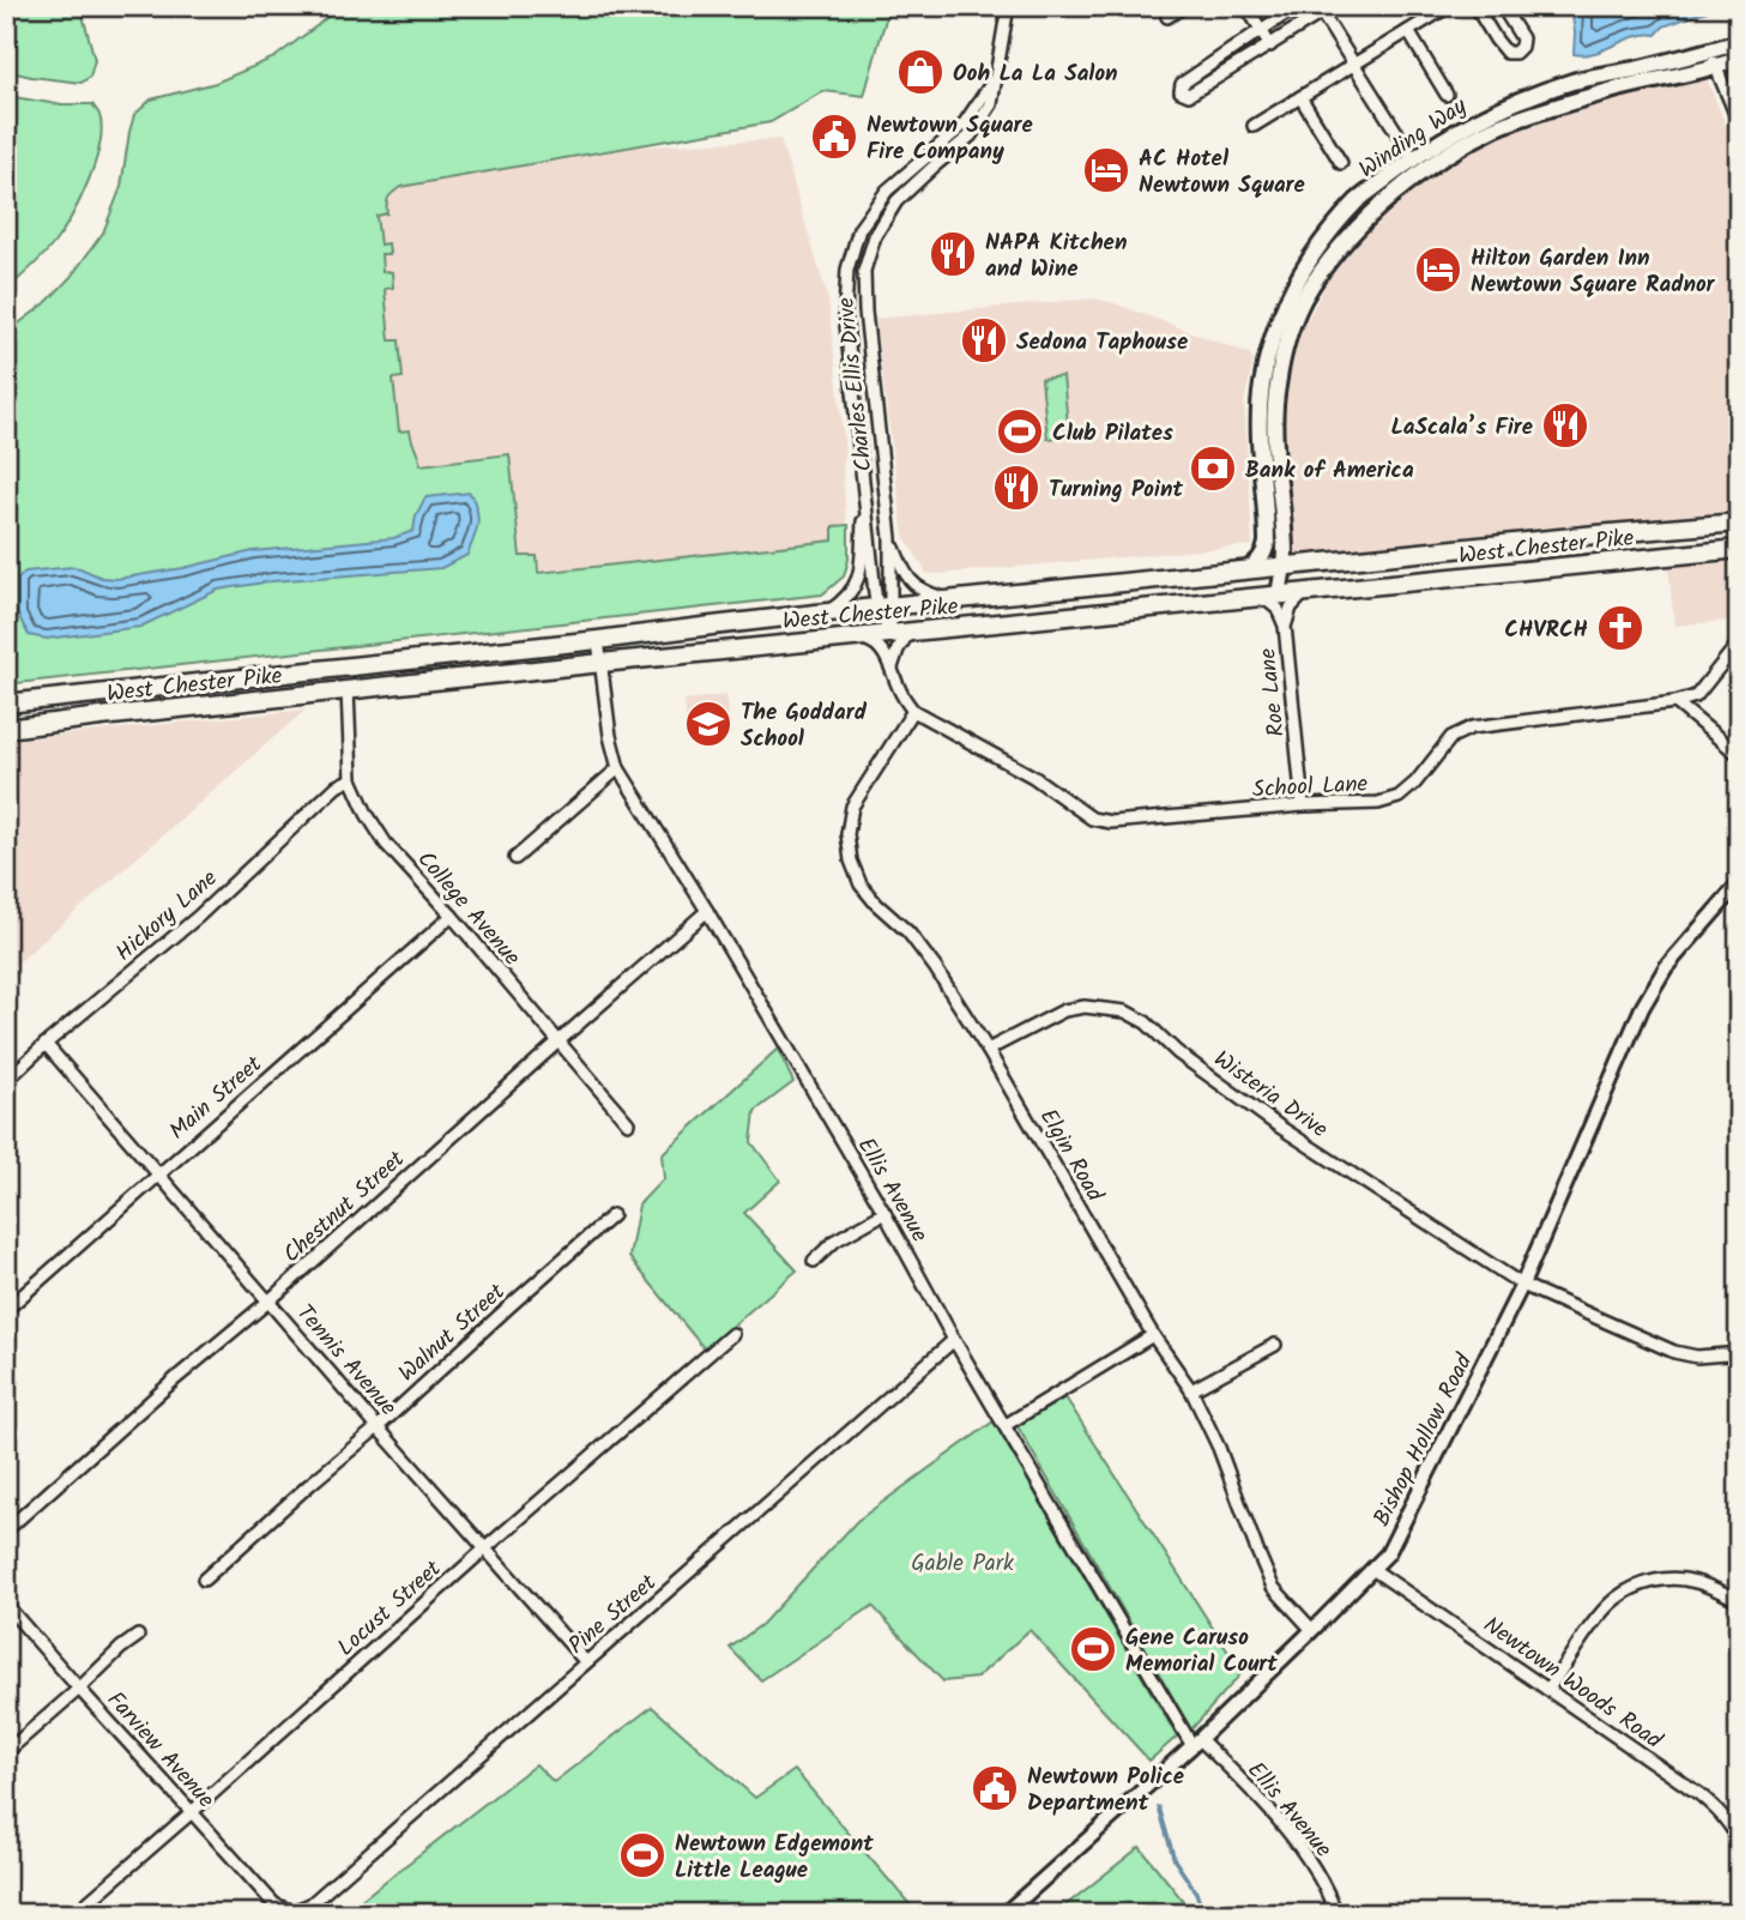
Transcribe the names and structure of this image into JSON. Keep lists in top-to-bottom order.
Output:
{
  "streets": {
    "highway": ["West Chester Pike"],
    "main road": ["Winding Way"],
    "street": [
      "Charles Ellis Drive",
      "Roe Lane",
      "School Lane",
      "College Avenue",
      "Hickory Lane",
      "Wisteria Drive",
      "Main Street",
      "Elgin Road",
      "Ellis Avenue",
      "Chestnut Street",
      "Walnut Street",
      "Tennis Avenue",
      "Bishop Hollow Road",
      "Locust Street",
      "Pine Street",
      "Newtown Woods Road",
      "Farview Avenue"
    ]
  },
  "crossings": [
    ["Winding Way", "West Chester Pike"],
    ["Charles Ellis Drive", "West Chester Pike"],
    ["West Chester Pike", "Roe Lane"],
    ["West Chester Pike", "College Avenue"],
    ["West Chester Pike", "Ellis Avenue"],
    ["Roe Lane", "School Lane"],
    ["School Lane", "Elgin Road"],
    ["College Avenue", "Hickory Lane"],
    ["College Avenue", "Main Street"],
    ["College Avenue", "Chestnut Street"],
    ["Hickory Lane", "Tennis Avenue"],
    ["Wisteria Drive", "Elgin Road"],
    ["Wisteria Drive", "Bishop Hollow Road"],
    ["Main Street", "Tennis Avenue"],
    ["Elgin Road", "Bishop Hollow Road"],
    ["Ellis Avenue", "Chestnut Street"],
    ["Ellis Avenue", "Bishop Hollow Road"],
    ["Ellis Avenue", "Pine Street"],
    ["Chestnut Street", "Tennis Avenue"],
    ["Walnut Street", "Tennis Avenue"],
    ["Tennis Avenue", "Locust Street"],
    ["Tennis Avenue", "Pine Street"],
    ["Bishop Hollow Road", "Newtown Woods Road"],
    ["Locust Street", "Farview Avenue"],
    ["Pine Street", "Farview Avenue"]
  ],
  "parks": ["Gable Park"],
  "places": {
    "shop": ["Ooh La La Salon"],
    "public building": ["Newtown Square Fire Company", "Newtown Police Department"],
    "hotel": ["AC Hotel Newtown Square", "Hilton Garden Inn Newtown Square Radnor"],
    "restaurant": [
      "NAPA Kitchen and Wine",
      "Sedona Taphouse",
      "LaScala’s Fire",
      "Turning Point"
    ],
    "sports": ["Club Pilates", "Gene Caruso Memorial Court", "Newtown Edgemont Little League"],
    "bank": ["Bank of America"],
    "church": ["CHVRCH"],
    "school or university": ["The Goddard School"]
  }
}
